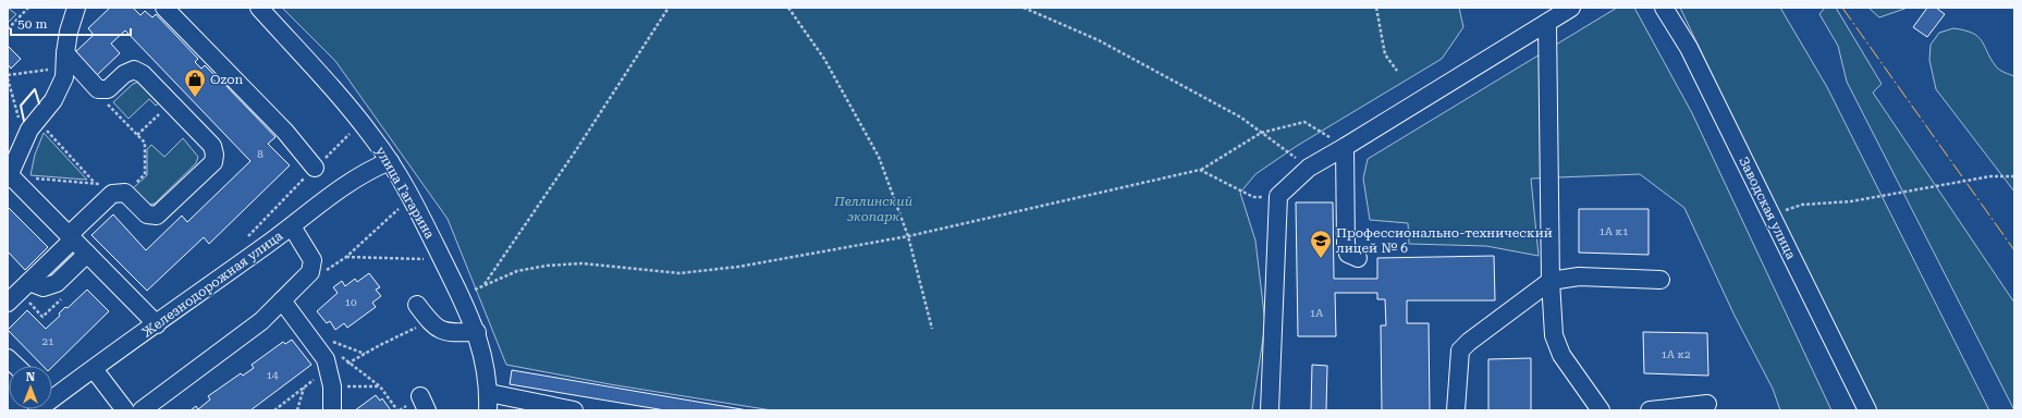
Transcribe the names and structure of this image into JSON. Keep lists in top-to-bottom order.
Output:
{
  "streets": {
    "street": ["улица Гагарина", "Заводская улица", "Железнодорожная улица"]
  },
  "crossings": [
    ["улица Гагарина", "Железнодорожная улица"]
  ],
  "parks": ["Пеллинский экопарк"],
  "places": {
    "shop": ["Ozon"],
    "school or university": ["Профессионально-технический лицей № 6"]
  },
  "house_numbers": [
    "8",
    "1А к1",
    "10",
    "1А",
    "21",
    "1А к2",
    "14"
  ],
  "scale_bar": "50 m",
  "north": "top"
}
